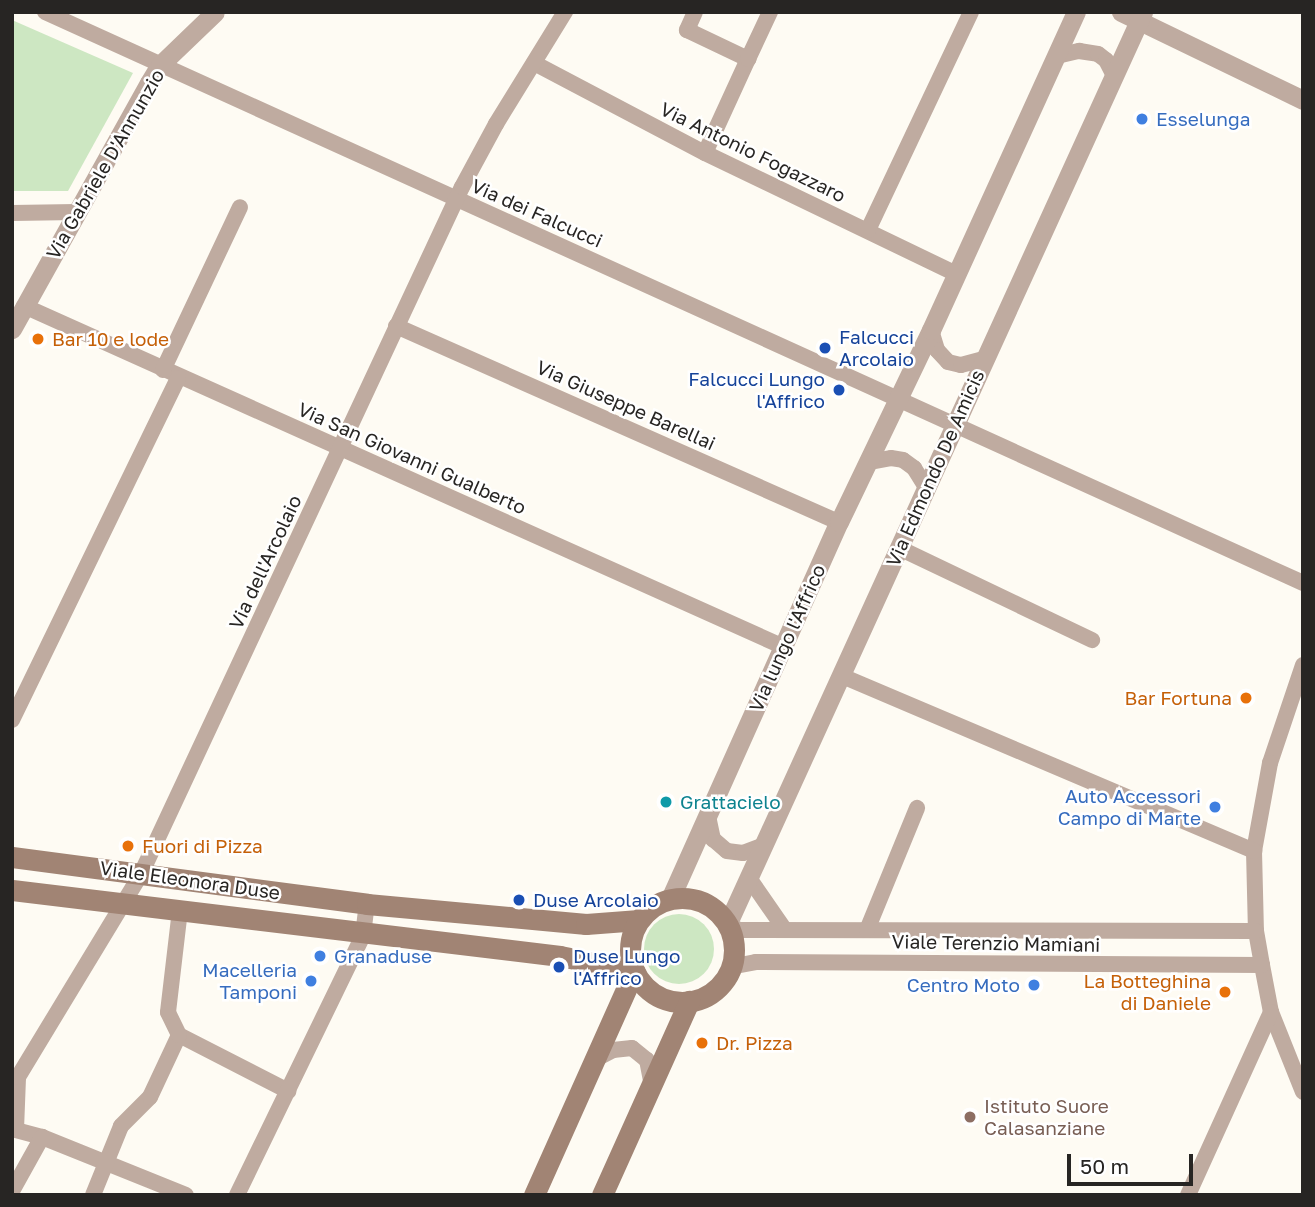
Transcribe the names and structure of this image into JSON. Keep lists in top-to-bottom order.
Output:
{
  "streets": {
    "main road": ["Viale Eleonora Duse"],
    "street": [
      "Via Antonio Fogazzaro",
      "Via Gabriele D'Annunzio",
      "Via dei Falcucci",
      "Via Giuseppe Barellai",
      "Via San Giovanni Gualberto",
      "Via Edmondo De Amicis",
      "Via dell'Arcolaio",
      "Via lungo l'Affrico",
      "Viale Terenzio Mamiani"
    ]
  },
  "crossings": [
    ["Via Antonio Fogazzaro", "Via dell'Arcolaio"],
    ["Via Antonio Fogazzaro", "Via lungo l'Affrico"],
    ["Via Gabriele D'Annunzio", "Via dei Falcucci"],
    ["Via Gabriele D'Annunzio", "Via San Giovanni Gualberto"],
    ["Via dei Falcucci", "Via Edmondo De Amicis"],
    ["Via dei Falcucci", "Via dell'Arcolaio"],
    ["Via dei Falcucci", "Via lungo l'Affrico"],
    ["Via Giuseppe Barellai", "Via dell'Arcolaio"],
    ["Via Giuseppe Barellai", "Via lungo l'Affrico"],
    ["Via San Giovanni Gualberto", "Via dell'Arcolaio"],
    ["Via San Giovanni Gualberto", "Via lungo l'Affrico"],
    ["Via Edmondo De Amicis", "Via lungo l'Affrico"],
    ["Via Edmondo De Amicis", "Viale Eleonora Duse"],
    ["Via Edmondo De Amicis", "Viale Terenzio Mamiani"],
    ["Via dell'Arcolaio", "Viale Eleonora Duse"],
    ["Via lungo l'Affrico", "Viale Eleonora Duse"],
    ["Via lungo l'Affrico", "Viale Terenzio Mamiani"],
    ["Viale Eleonora Duse", "Viale Terenzio Mamiani"]
  ],
  "places": [
    "Esselunga",
    "Bar 10 e lode",
    "Falcucci Arcolaio",
    "Falcucci Lungo l'Affrico",
    "Bar Fortuna",
    "Grattacielo",
    "Auto Accessori Campo di Marte",
    "Fuori di Pizza",
    "Duse Arcolaio",
    "Granaduse",
    "Duse Lungo l'Affrico",
    "Macelleria Tamponi",
    "Centro Moto",
    "La Botteghina di Daniele",
    "Dr. Pizza",
    "Istituto Suore Calasanziane"
  ],
  "scale_bar": "50 m"
}
